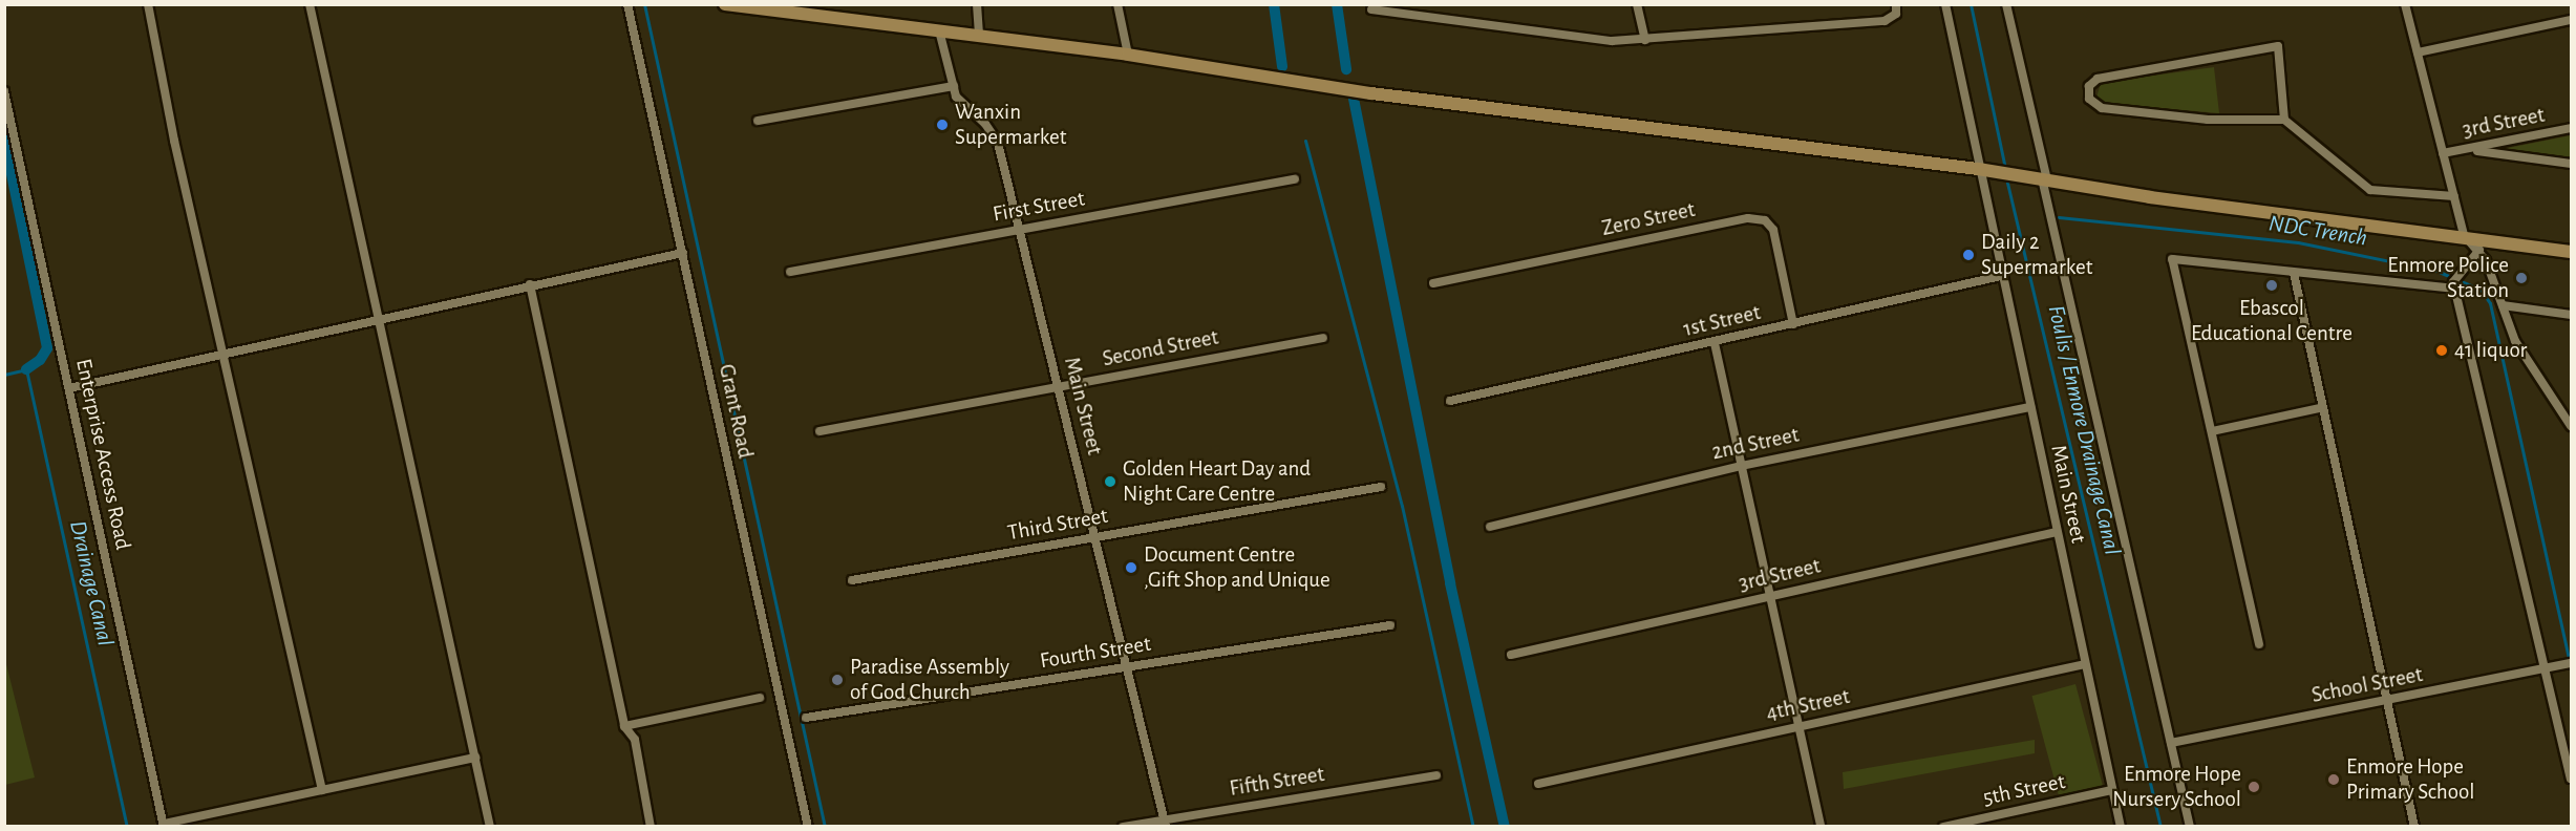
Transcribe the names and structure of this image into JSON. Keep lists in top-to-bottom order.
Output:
{
  "streets": {
    "street": [
      "3rd Street",
      "First Street",
      "Zero Street",
      "1st Street",
      "Second Street",
      "Main Street",
      "Grant Road",
      "2nd Street",
      "Enterprise Access Road",
      "Third Street",
      "Fourth Street",
      "School Street",
      "4th Street",
      "Fifth Street",
      "5th Street"
    ]
  },
  "crossings": [
    ["3rd Street", "Main Street"],
    ["First Street", "Main Street"],
    ["Zero Street", "1st Street"],
    ["1st Street", "Main Street"],
    ["Second Street", "Main Street"],
    ["Main Street", "2nd Street"],
    ["Main Street", "Third Street"],
    ["Main Street", "Fourth Street"],
    ["Main Street", "4th Street"],
    ["Main Street", "Fifth Street"],
    ["Main Street", "5th Street"]
  ],
  "water": ["NDC Trench", "Foulis / Enmore Drainage Canal", "Drainage Canal"],
  "places": [
    "Wanxin Supermarket",
    "Daily 2 Supermarket",
    "Enmore Police Station",
    "Ebascol Educational Centre",
    "41 liquor",
    "Golden Heart Day and Night Care Centre",
    "Document Centre ,Gift Shop and Unique",
    "Paradise Assembly of God Church",
    "Enmore Hope Primary School",
    "Enmore Hope Nursery School"
  ]
}
